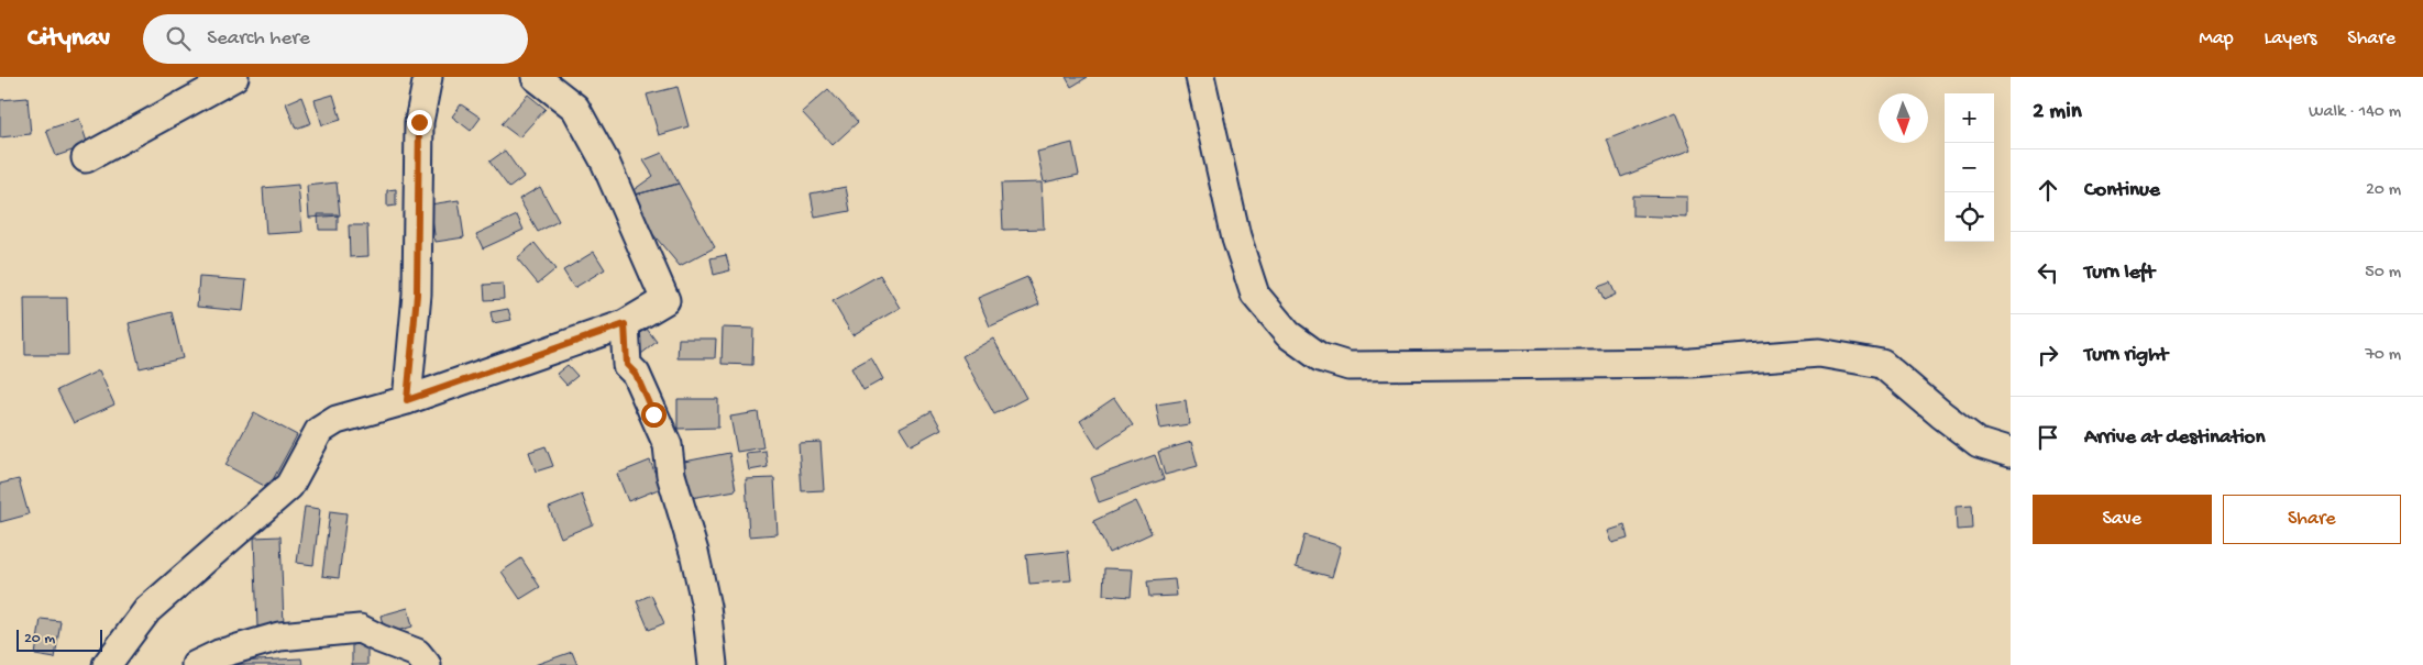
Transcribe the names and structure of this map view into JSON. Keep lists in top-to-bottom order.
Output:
{
  "scale_bar": "20 m",
  "north": "bottom",
  "page": {
    "header": "Citynav",
    "search": "Search here",
    "nav": ["Map", "Layers", "Share"],
    "heading": ["2 min", "Walk · 140 m"],
    "map_buttons": ["+", "−"],
    "list": [
      ["Continue", "20 m"],
      ["Turn left", "50 m"],
      ["Turn right", "70 m"],
      "Arrive at destination"
    ],
    "buttons": ["Save", "Share"],
    "scale": "20 m"
  }
}
